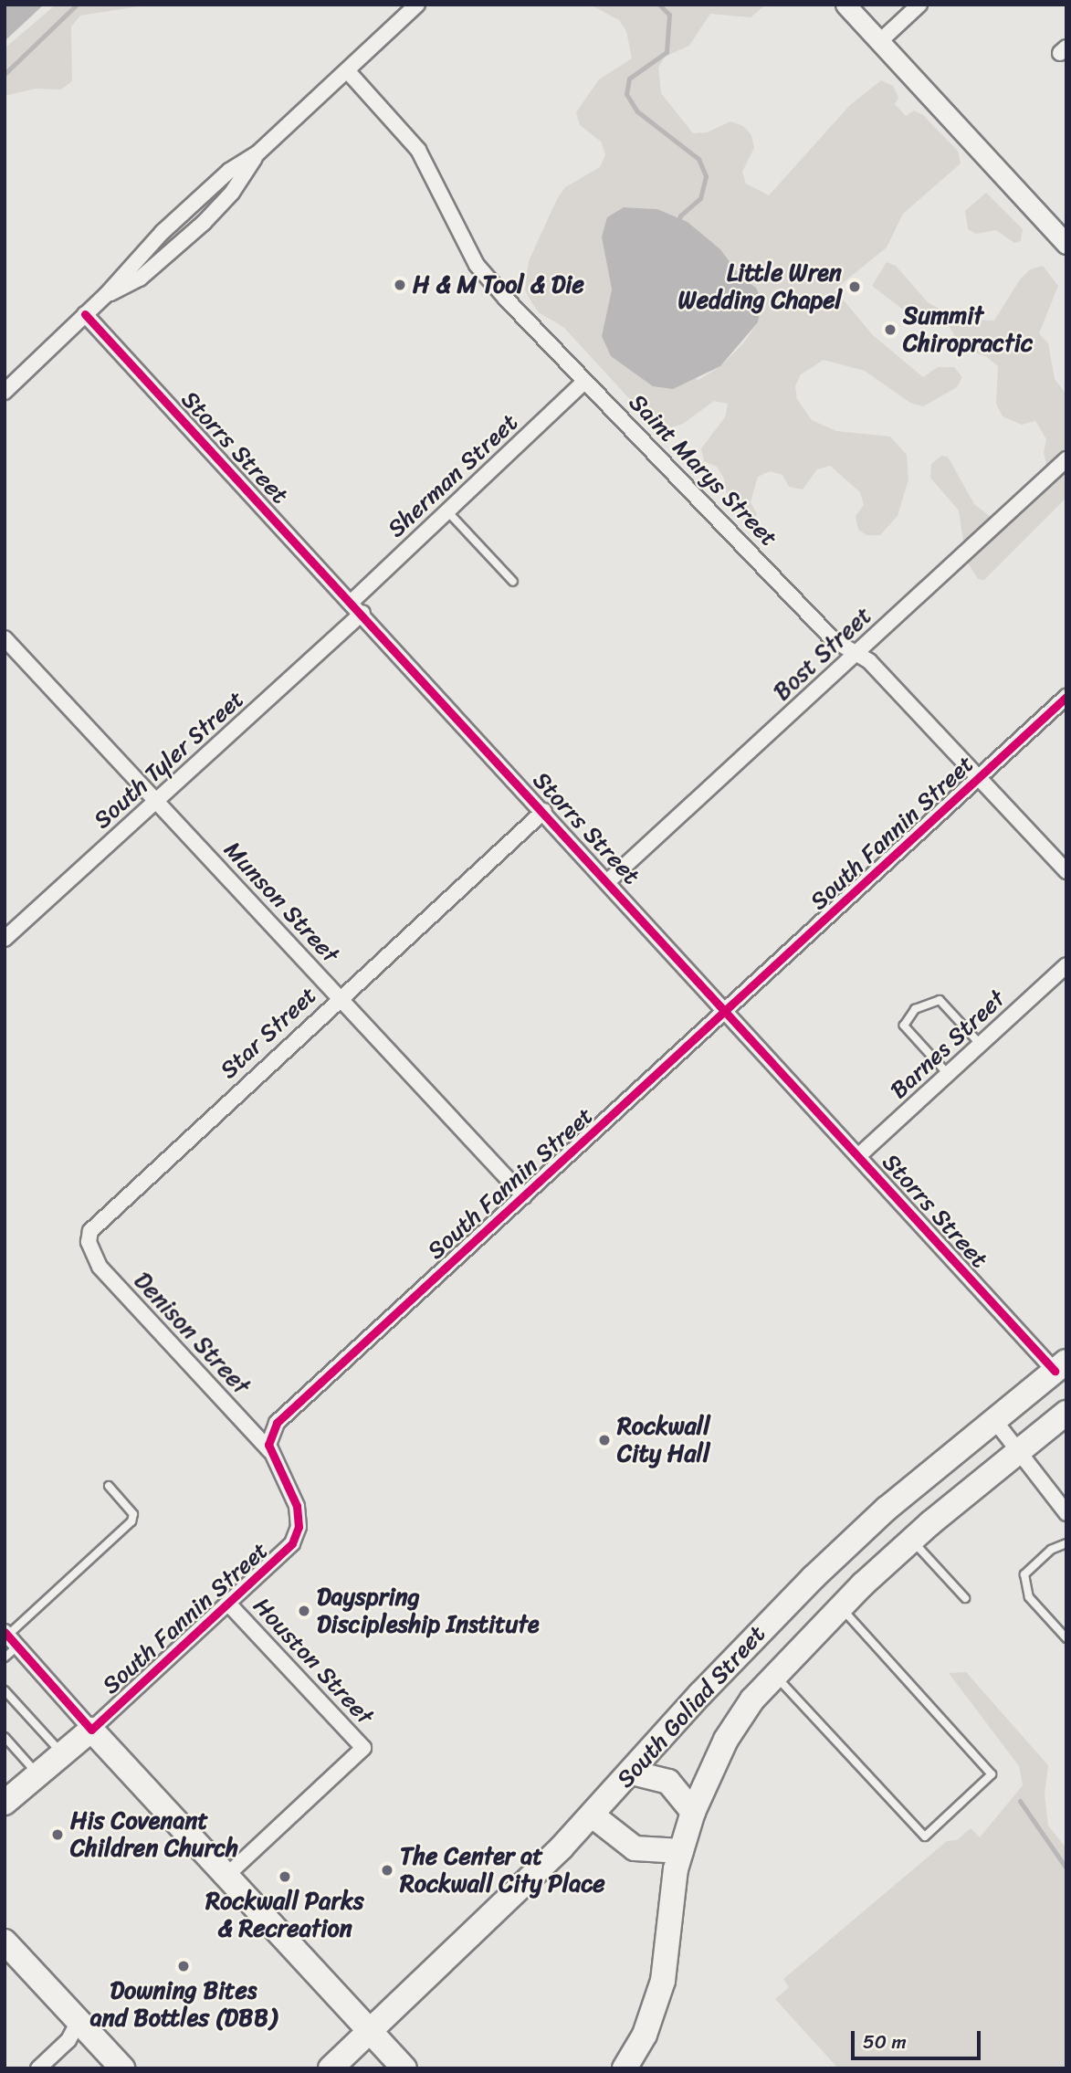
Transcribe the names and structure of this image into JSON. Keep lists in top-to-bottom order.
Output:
{
  "streets": {
    "main road": ["South Fannin Street", "South Goliad Street"],
    "street": [
      "Storrs Street",
      "Saint Marys Street",
      "Sherman Street",
      "Bost Street",
      "South Tyler Street",
      "Munson Street",
      "Star Street",
      "Barnes Street",
      "Denison Street",
      "Houston Street"
    ]
  },
  "crossings": [
    ["Storrs Street", "Sherman Street"],
    ["Storrs Street", "Bost Street"],
    ["Storrs Street", "South Tyler Street"],
    ["Storrs Street", "South Fannin Street"],
    ["Storrs Street", "Star Street"],
    ["Storrs Street", "Barnes Street"],
    ["Storrs Street", "South Goliad Street"],
    ["Saint Marys Street", "Sherman Street"],
    ["Saint Marys Street", "Bost Street"],
    ["Saint Marys Street", "South Fannin Street"],
    ["Sherman Street", "South Tyler Street"],
    ["South Tyler Street", "Munson Street"],
    ["South Fannin Street", "Munson Street"],
    ["South Fannin Street", "Denison Street"],
    ["South Fannin Street", "Houston Street"],
    ["Munson Street", "Star Street"],
    ["Star Street", "Denison Street"]
  ],
  "places": [
    "H & M Tool & Die",
    "Little Wren Wedding Chapel",
    "Summit Chiropractic",
    "Rockwall City Hall",
    "Dayspring Discipleship Institute",
    "His Covenant Children Church",
    "The Center at Rockwall City Place",
    "Rockwall Parks & Recreation",
    "Downing Bites and Bottles (DBB)"
  ],
  "scale_bar": "50 m"
}
